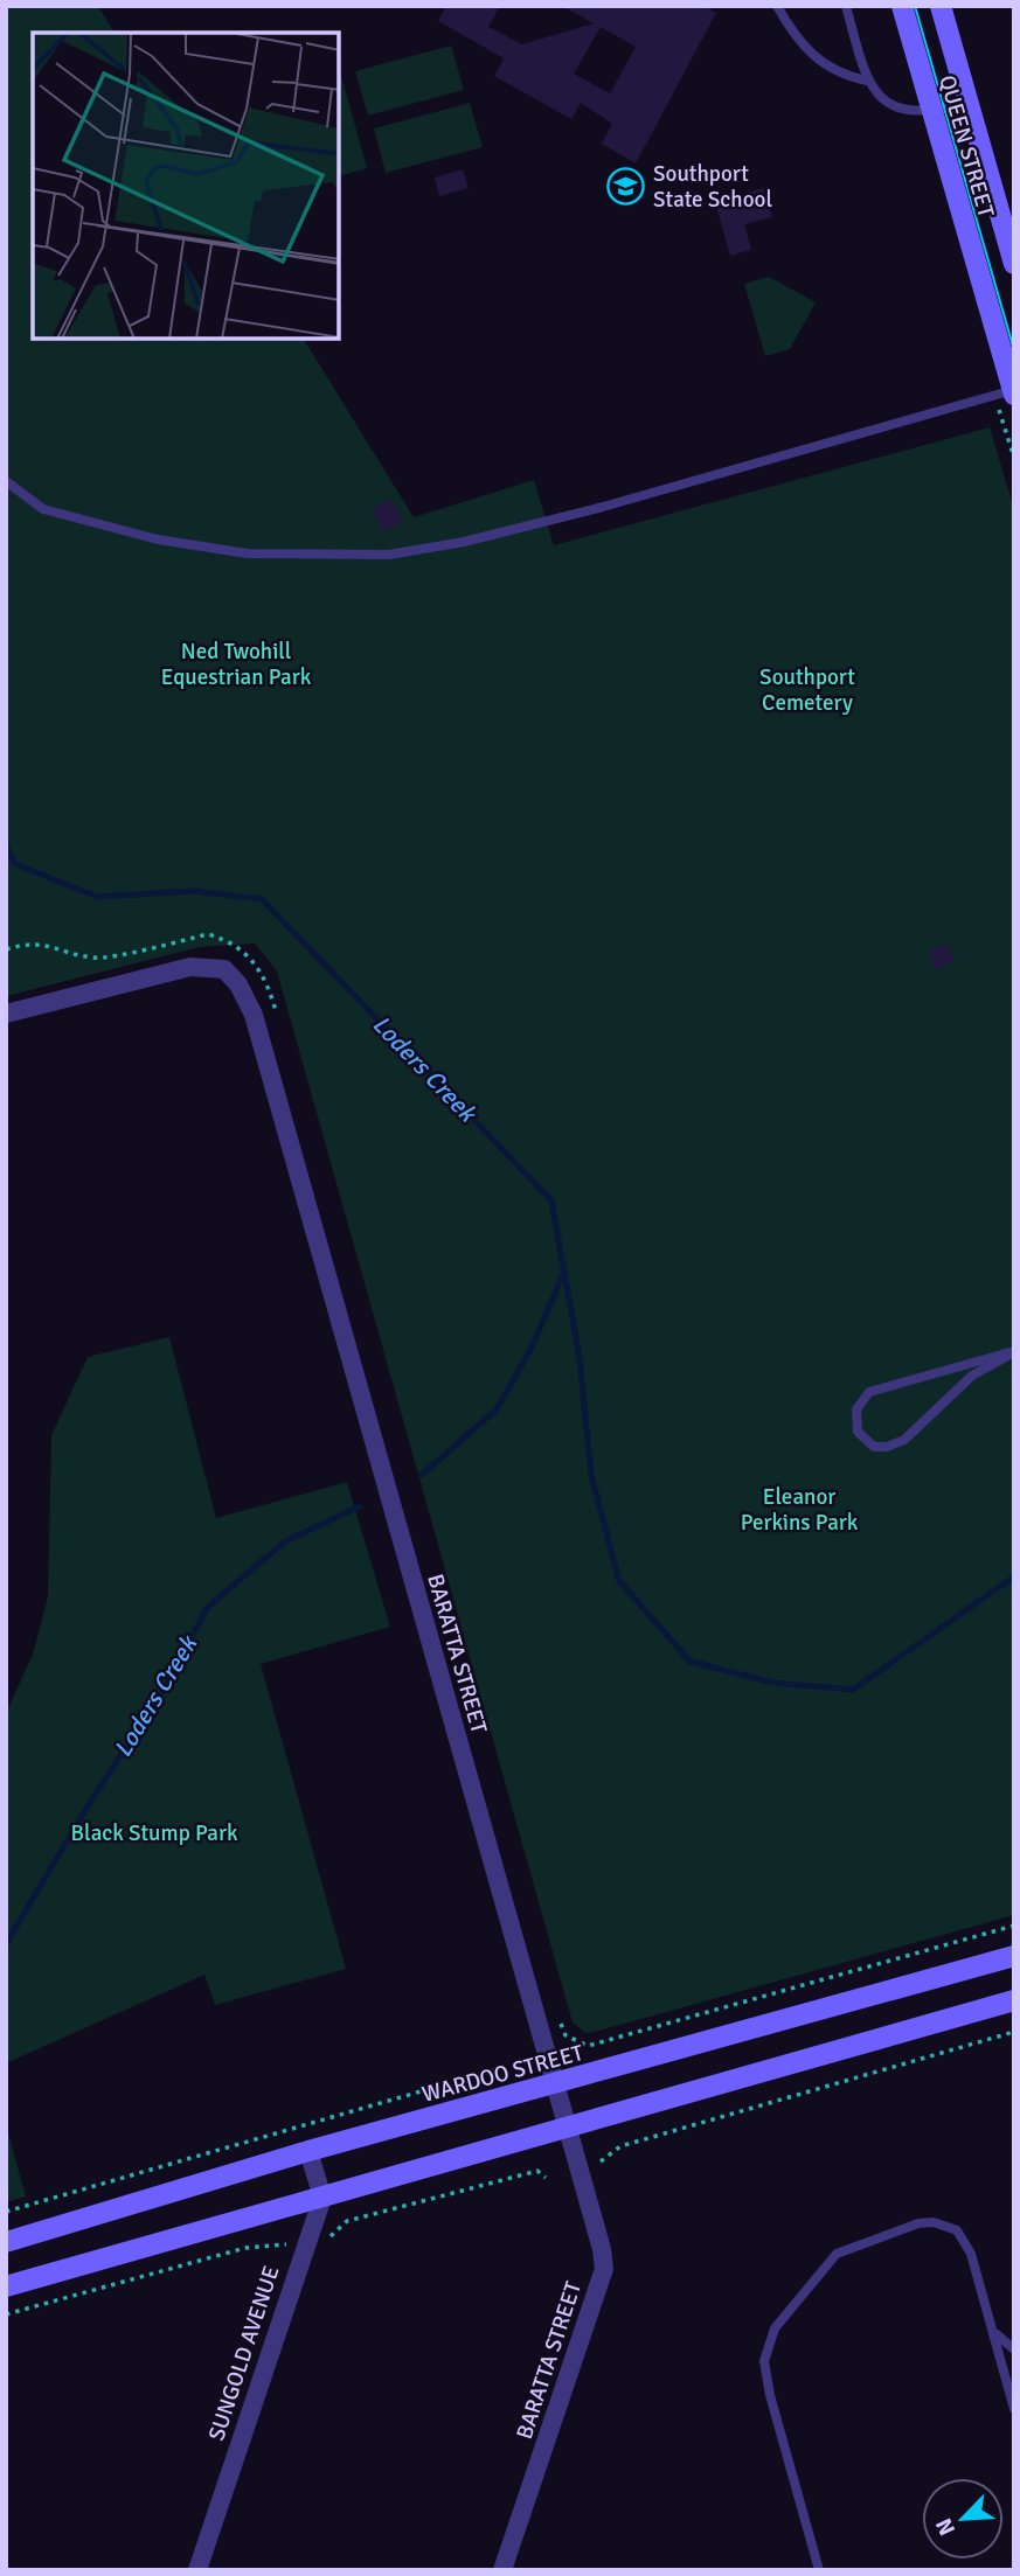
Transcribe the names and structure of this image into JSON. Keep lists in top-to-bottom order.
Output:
{
  "streets": {
    "main road": ["QUEEN STREET", "WARDOO STREET"],
    "street": ["BARATTA STREET", "SUNGOLD AVENUE"]
  },
  "crossings": [
    ["BARATTA STREET", "WARDOO STREET"]
  ],
  "water": ["Loders Creek"],
  "parks": [
    "Ned Twohill Equestrian Park",
    "Southport Cemetery",
    "Eleanor Perkins Park",
    "Black Stump Park"
  ],
  "places": {
    "school or university": ["Southport State School"]
  },
  "north": "bottom left"
}
